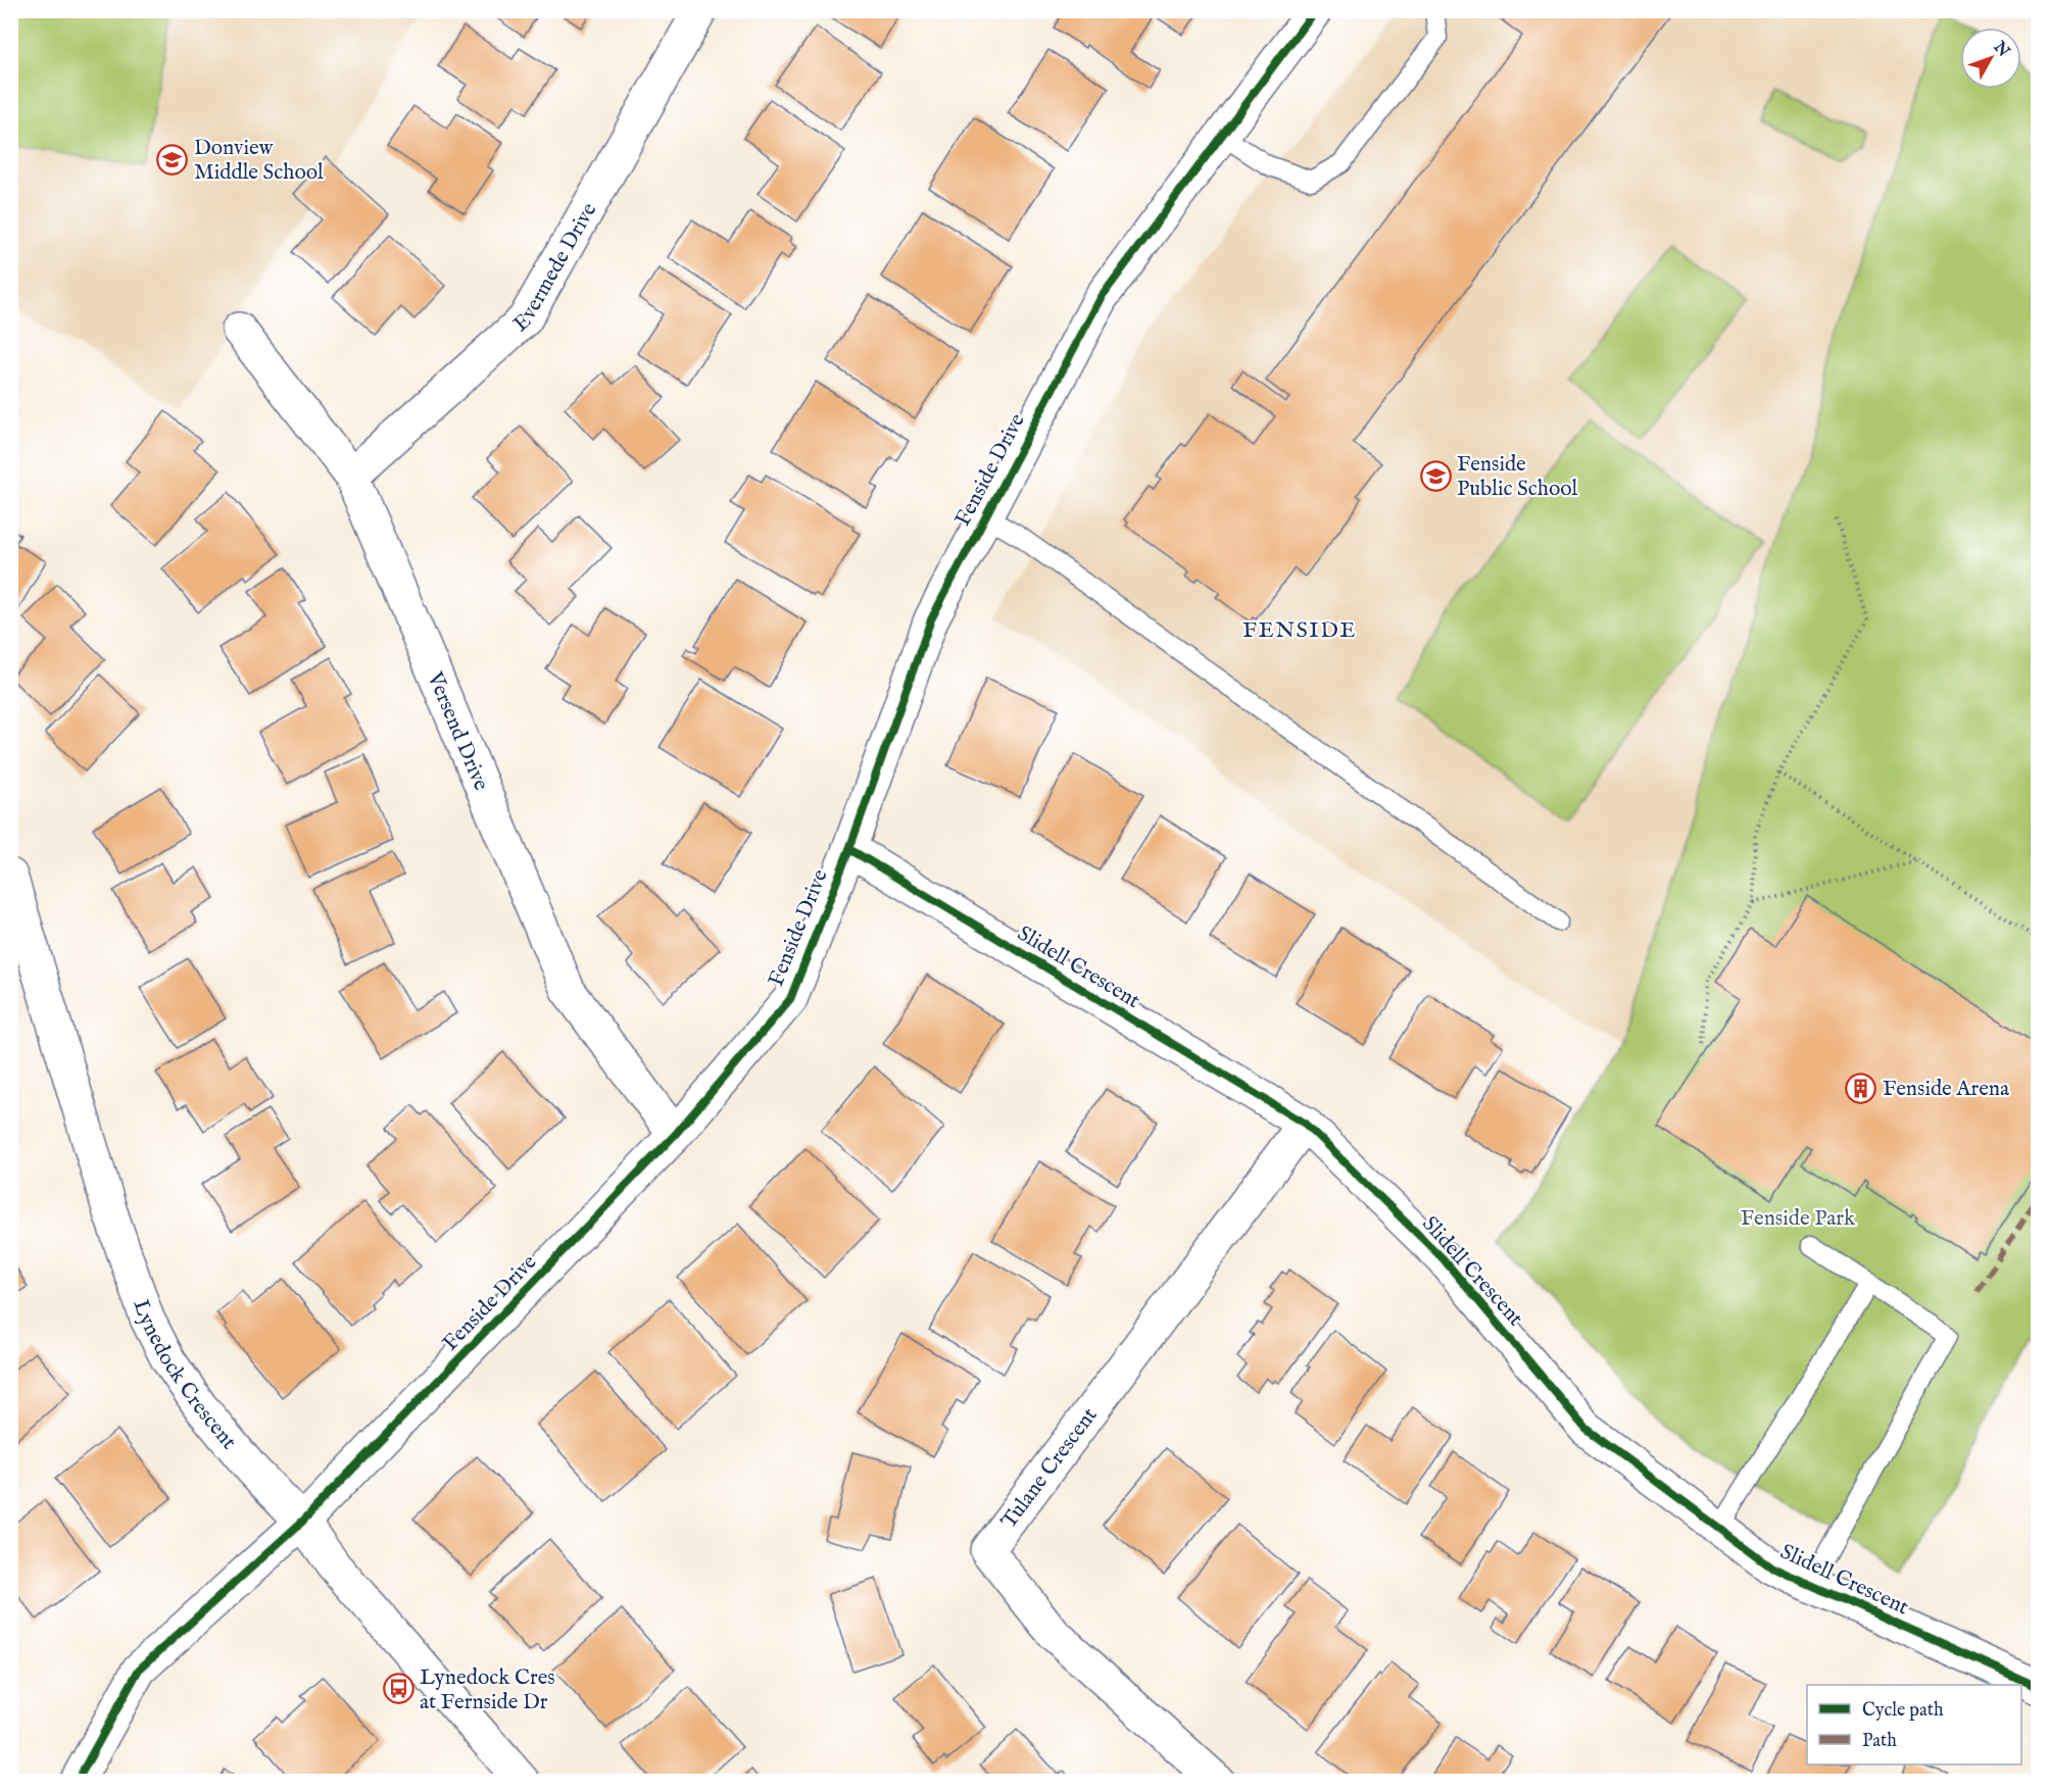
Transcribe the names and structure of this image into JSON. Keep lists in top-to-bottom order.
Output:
{
  "streets": {
    "street": [
      "Evermede Drive",
      "Fenside Drive",
      "Versend Drive",
      "Slidell Crescent",
      "Lynedock Crescent",
      "Tulane Crescent"
    ]
  },
  "crossings": [
    ["Evermede Drive", "Versend Drive"],
    ["Fenside Drive", "Versend Drive"],
    ["Fenside Drive", "Slidell Crescent"],
    ["Fenside Drive", "Lynedock Crescent"],
    ["Slidell Crescent", "Tulane Crescent"]
  ],
  "districts": ["FENSIDE"],
  "parks": ["Fenside Park"],
  "places": {
    "school or university": ["Donview Middle School", "Fenside Public School"],
    "building": ["Fenside Arena"],
    "bus stop": ["Lynedock Cres at Fernside Dr"]
  },
  "legend": ["Cycle path", "Path"],
  "north": "top right"
}
